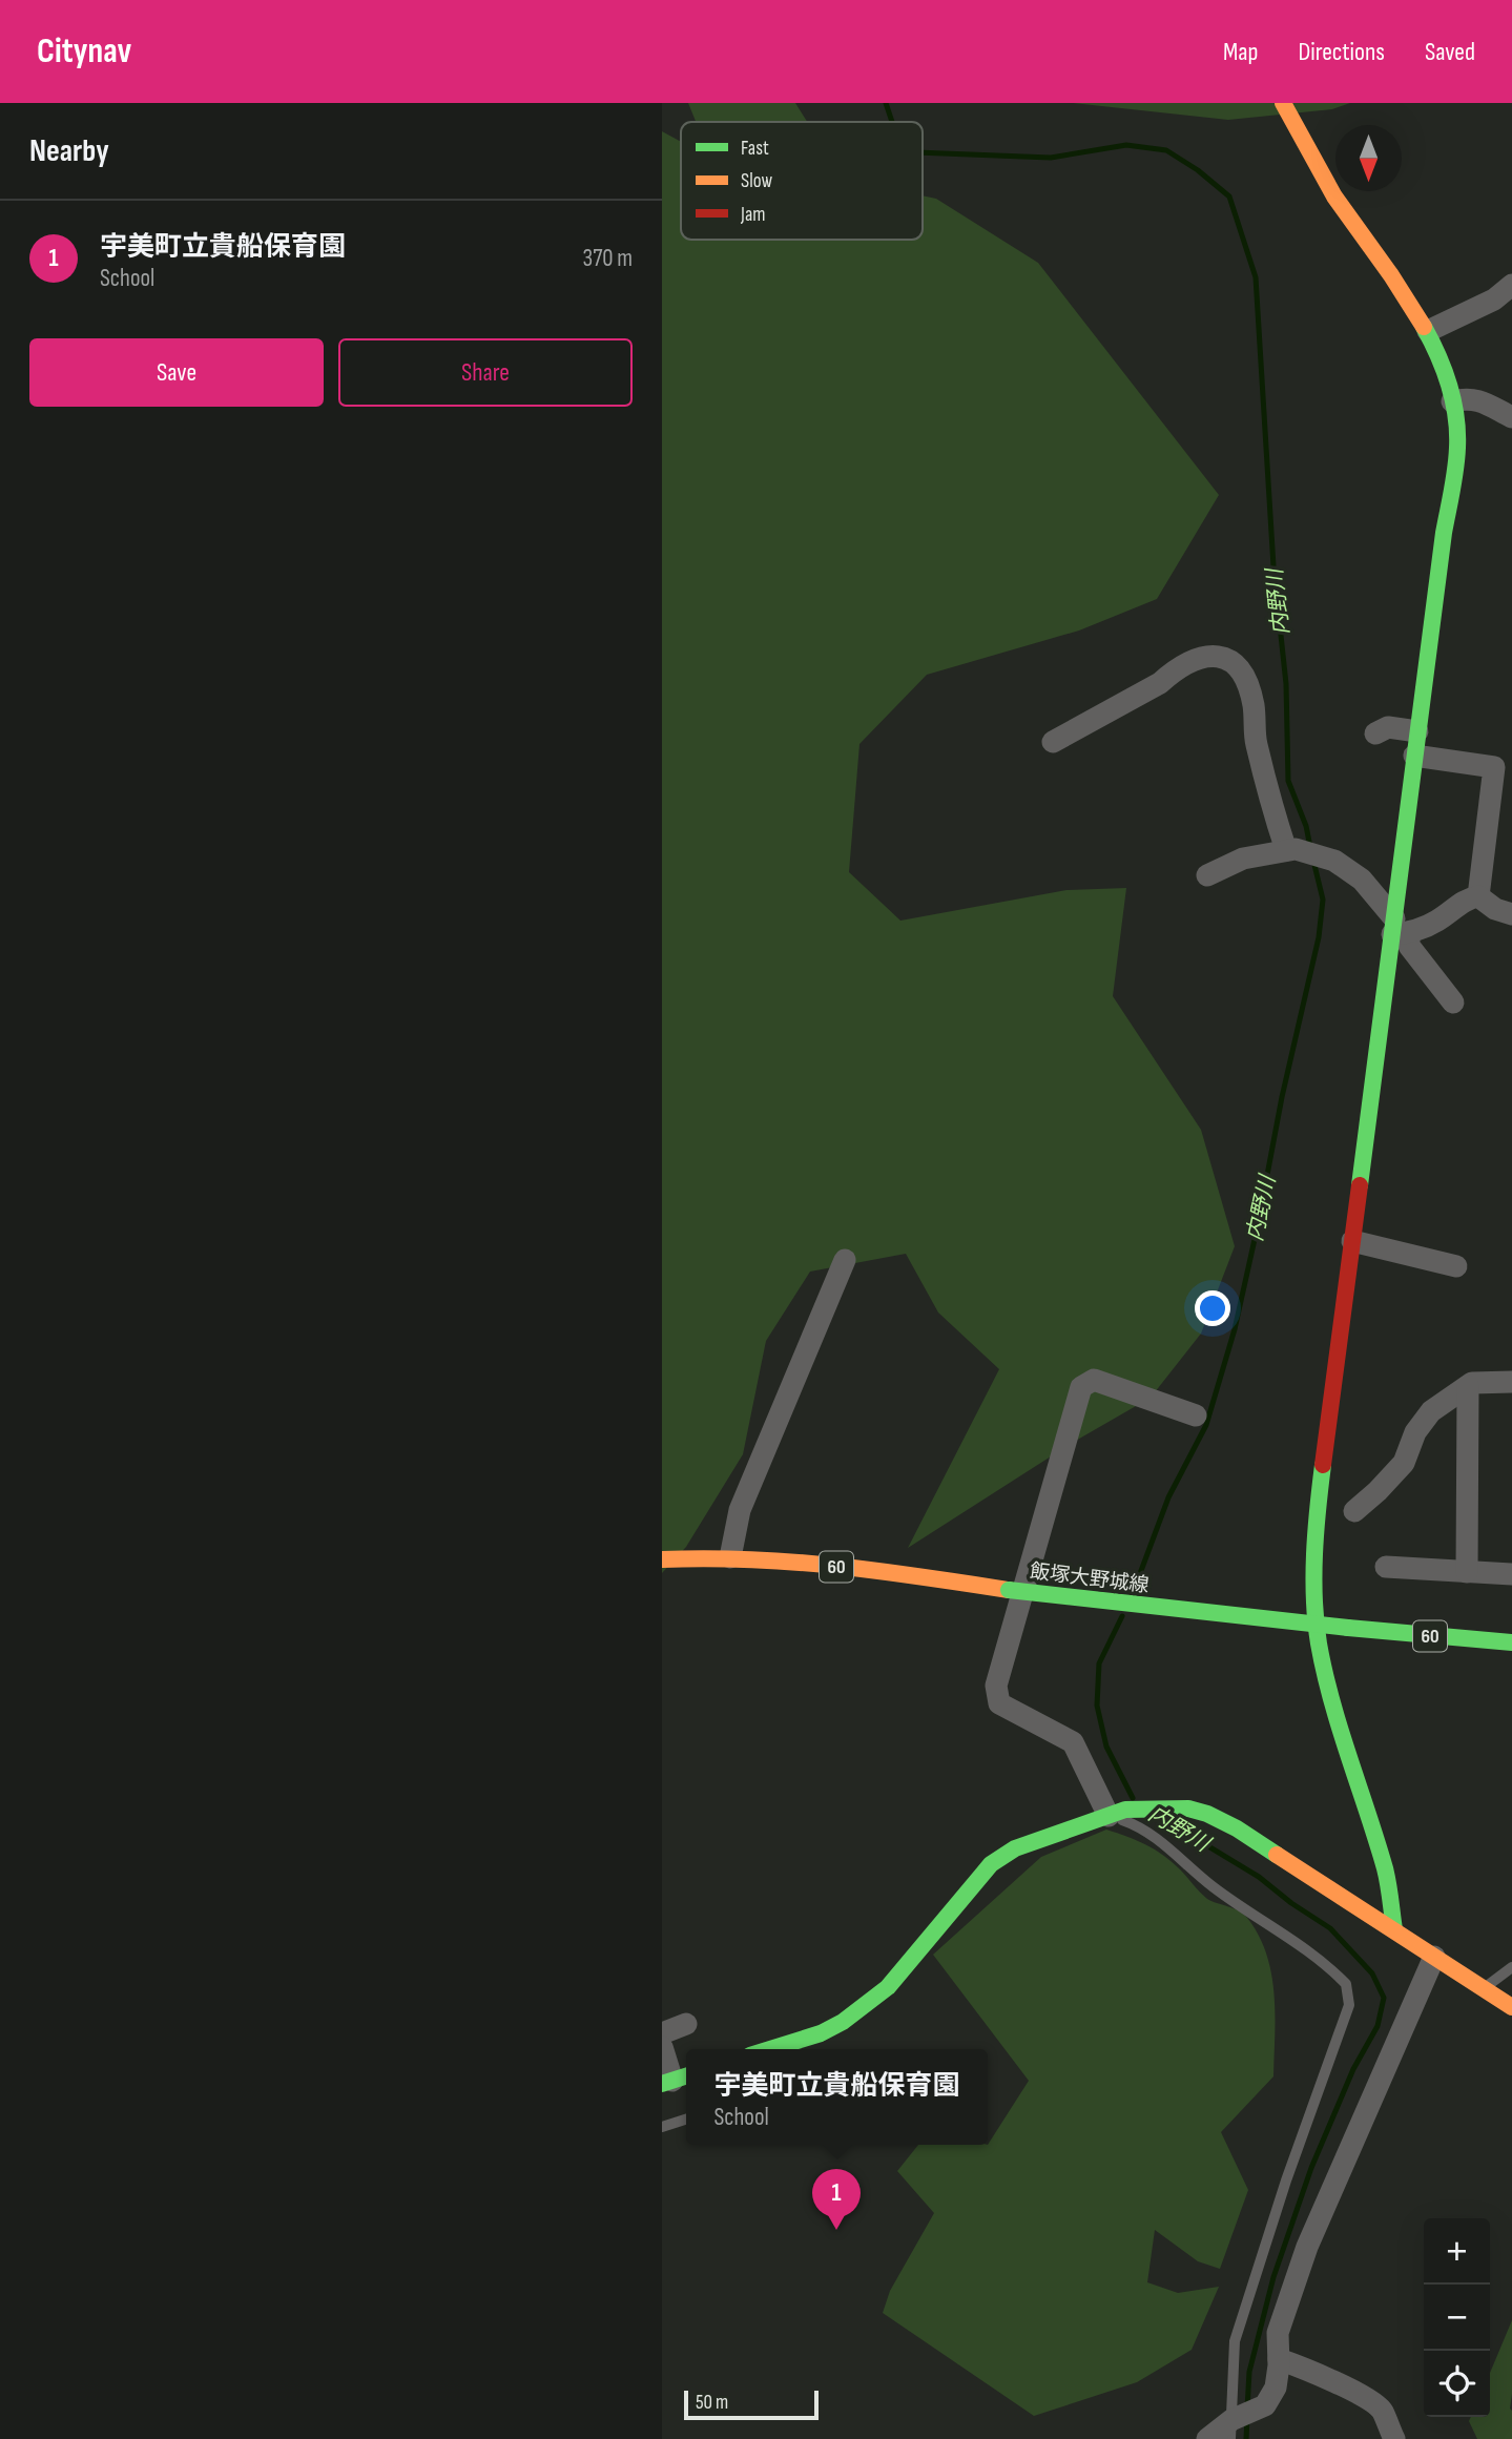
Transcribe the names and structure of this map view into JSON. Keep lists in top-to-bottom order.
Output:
{
  "streets": {
    "street": ["60", "飯塚大野城線"]
  },
  "water": ["内野川"],
  "legend": ["Fast", "Slow", "Jam"],
  "scale_bar": "50 m",
  "north": "bottom",
  "page": {
    "header": "Citynav",
    "nav": ["Map", "Directions", "Saved"],
    "heading": "Nearby",
    "list": [
      {
        "mark": "1",
        "name": "宇美町立貴船保育園",
        "note": "School",
        "value": "370 m"
      }
    ],
    "buttons": ["Save", "Share"],
    "popup": ["宇美町立貴船保育園", "School"],
    "pins": "1",
    "map_buttons": ["+", "−"],
    "scale": "50 m"
  }
}
